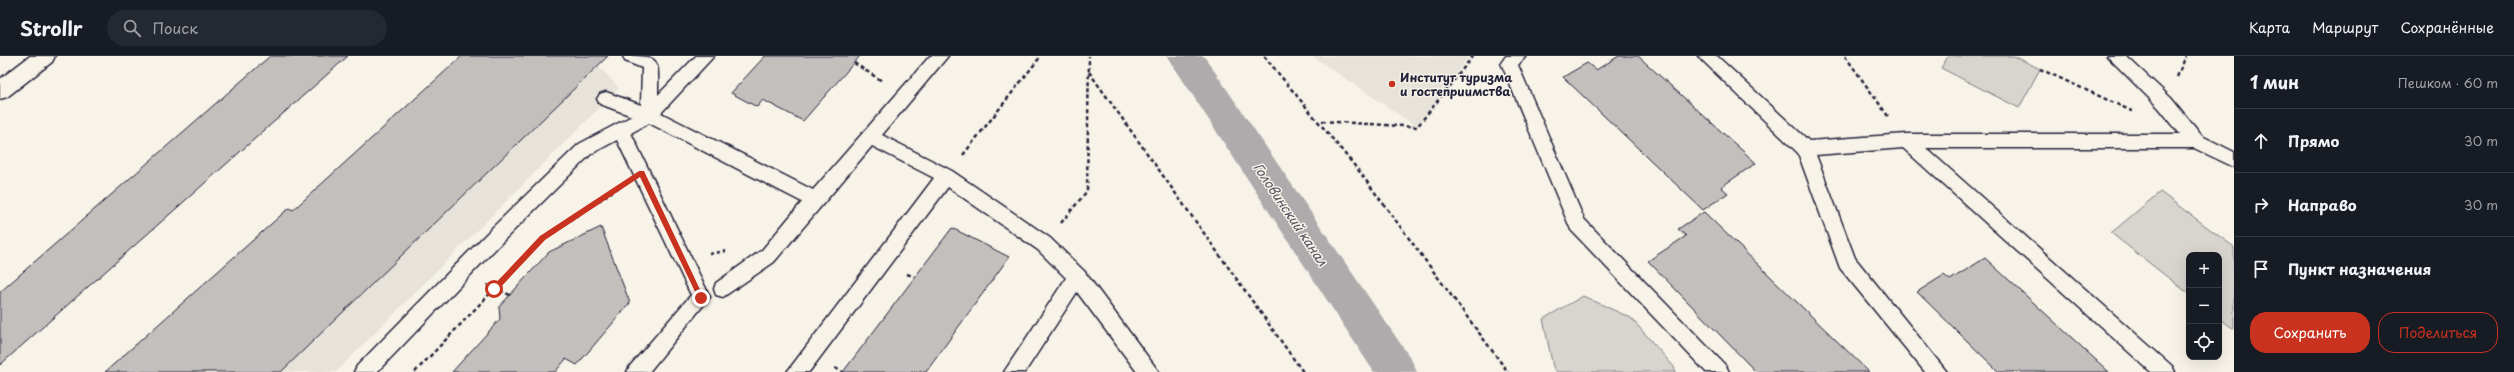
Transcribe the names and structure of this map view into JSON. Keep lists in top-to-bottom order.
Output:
{
  "water": ["Головинский канал"],
  "places": ["Институт туризма и гостеприимства"],
  "page": {
    "header": "Strollr",
    "search": "Поиск",
    "nav": ["Карта", "Маршрут", "Сохранённые"],
    "heading": ["1 мин", "Пешком · 60 m"],
    "list": [
      ["Прямо", "30 m"],
      ["Направо", "30 m"],
      "Пункт назначения"
    ],
    "map_buttons": ["+", "−"],
    "buttons": ["Сохранить", "Поделиться"]
  }
}
